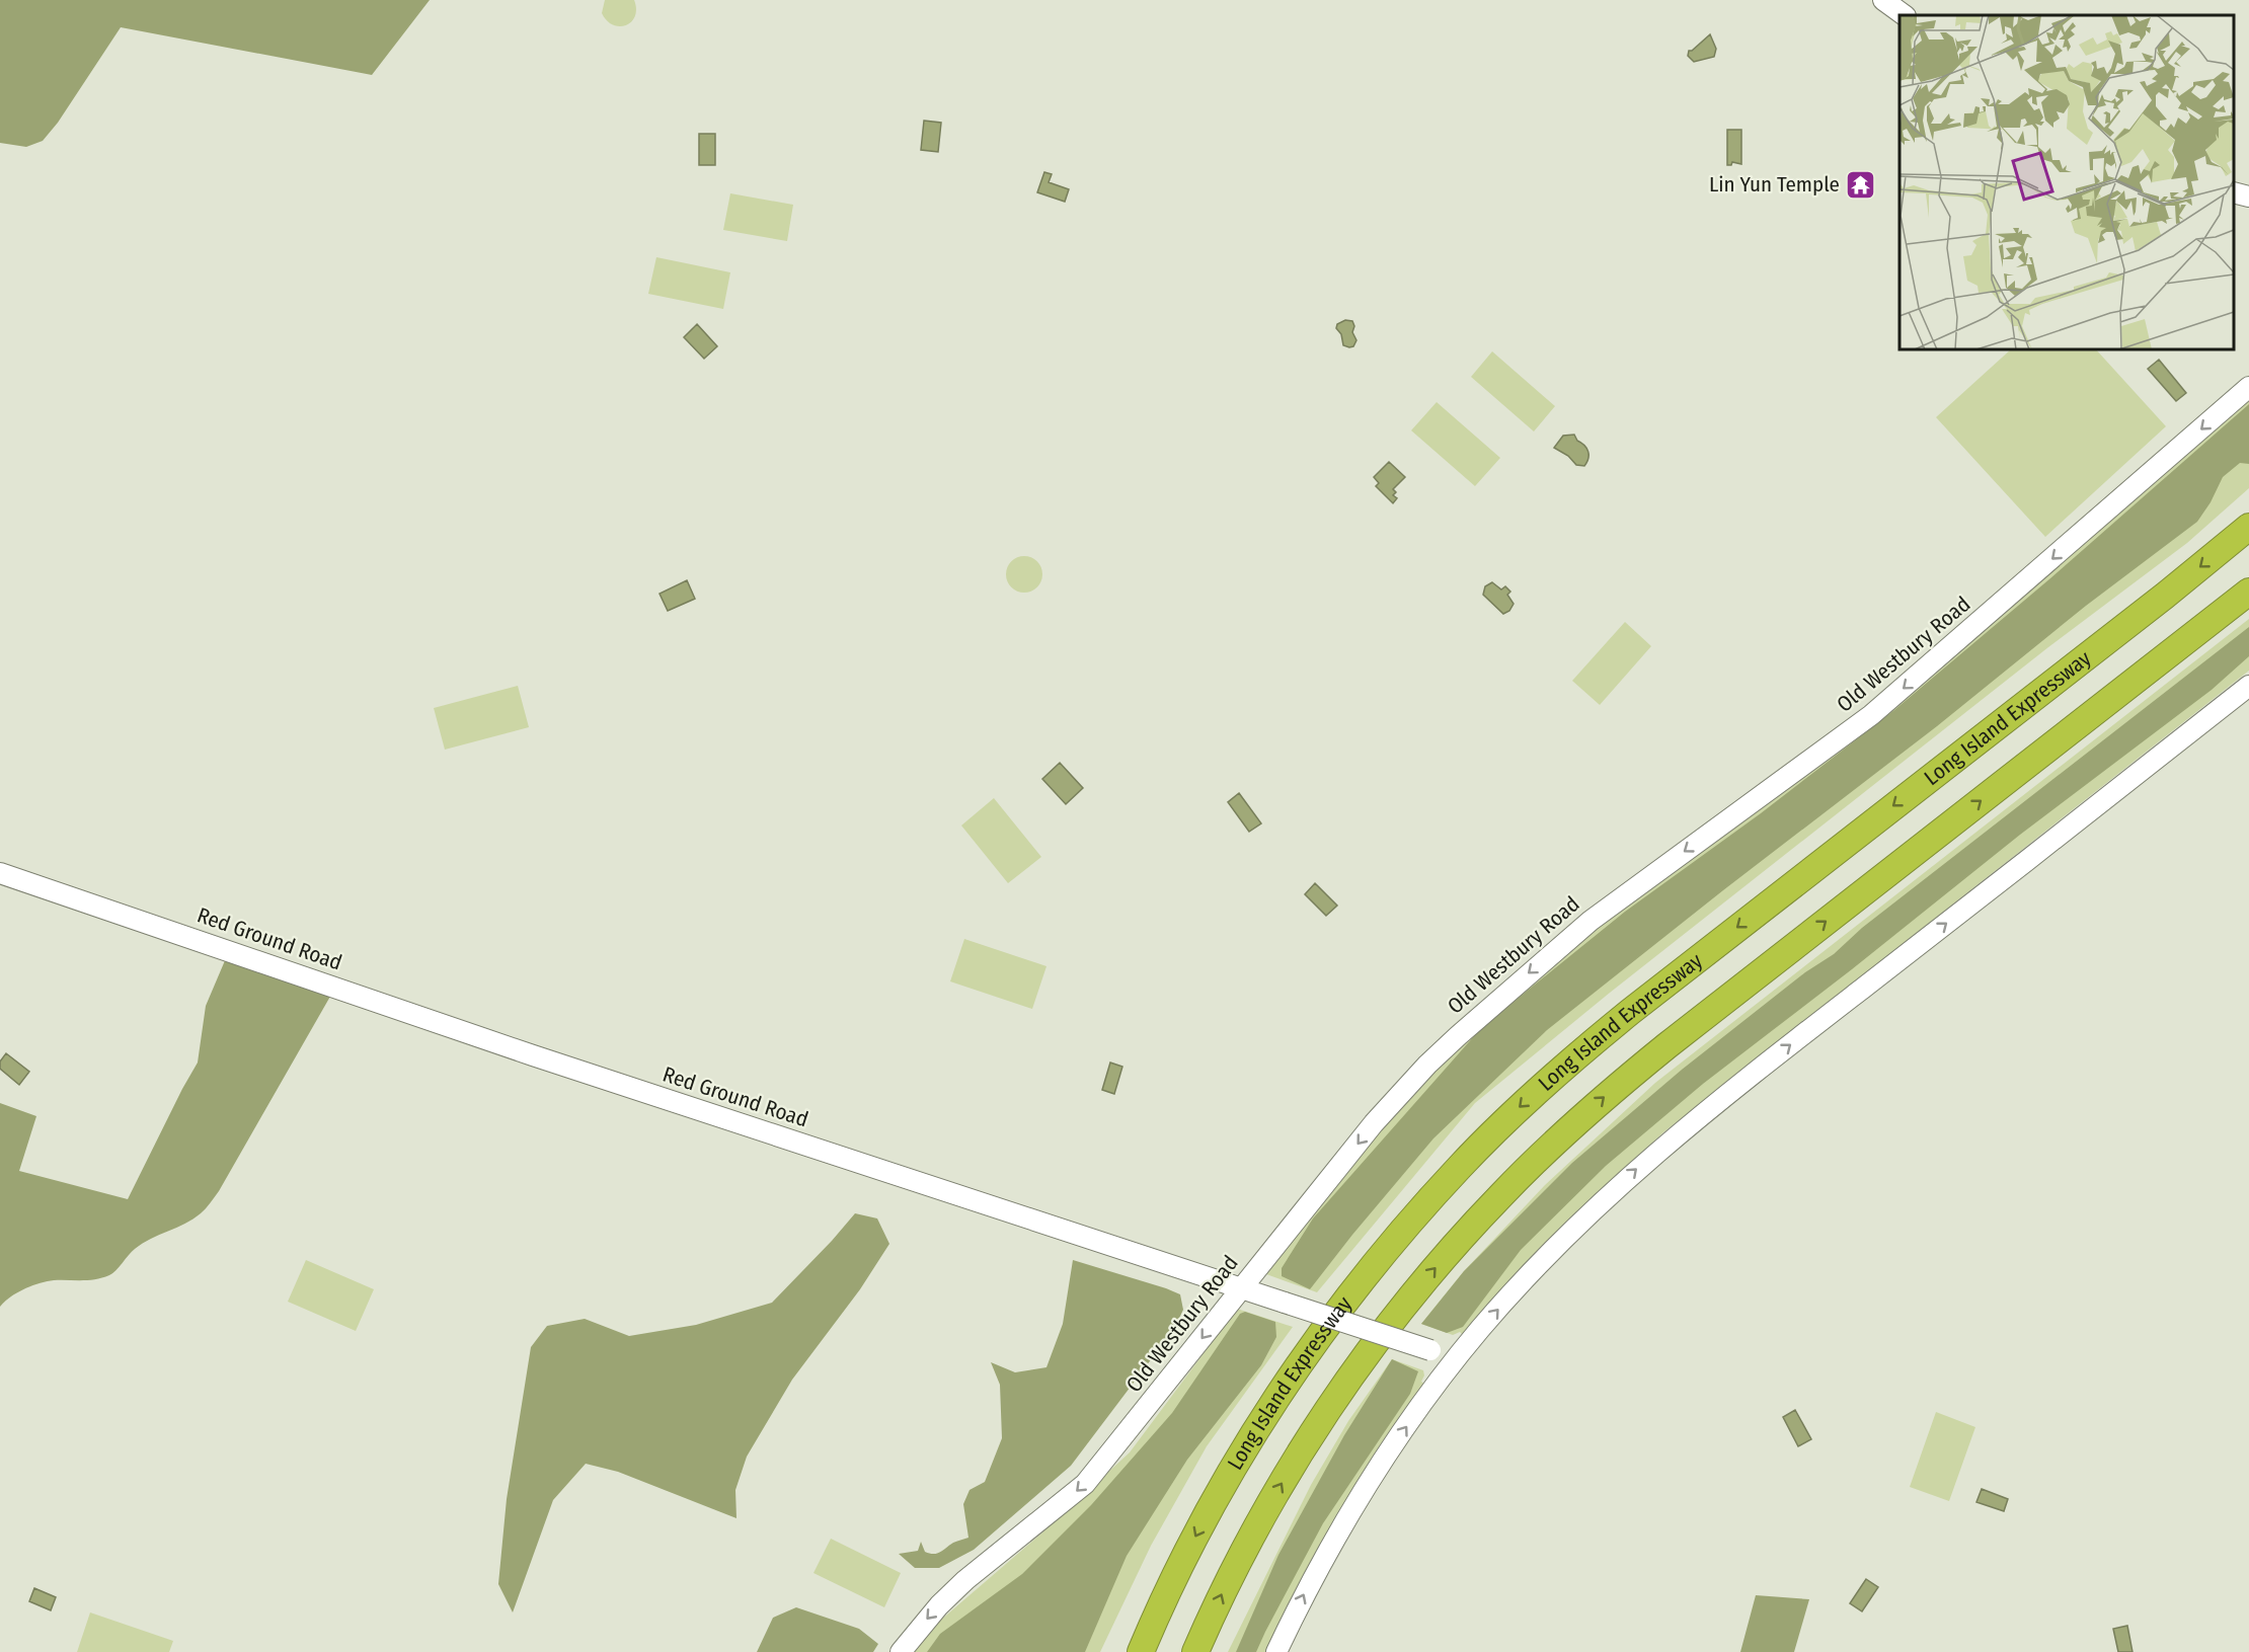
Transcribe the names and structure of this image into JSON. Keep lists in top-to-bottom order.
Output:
{
  "streets": {
    "highway": ["Long Island Expressway"],
    "main road": ["Old Westbury Road", "Red Ground Road"]
  },
  "crossings": [
    ["Old Westbury Road", "Red Ground Road"]
  ],
  "one_way": ["Old Westbury Road"],
  "places": {
    "temple": ["Lin Yun Temple"]
  }
}
